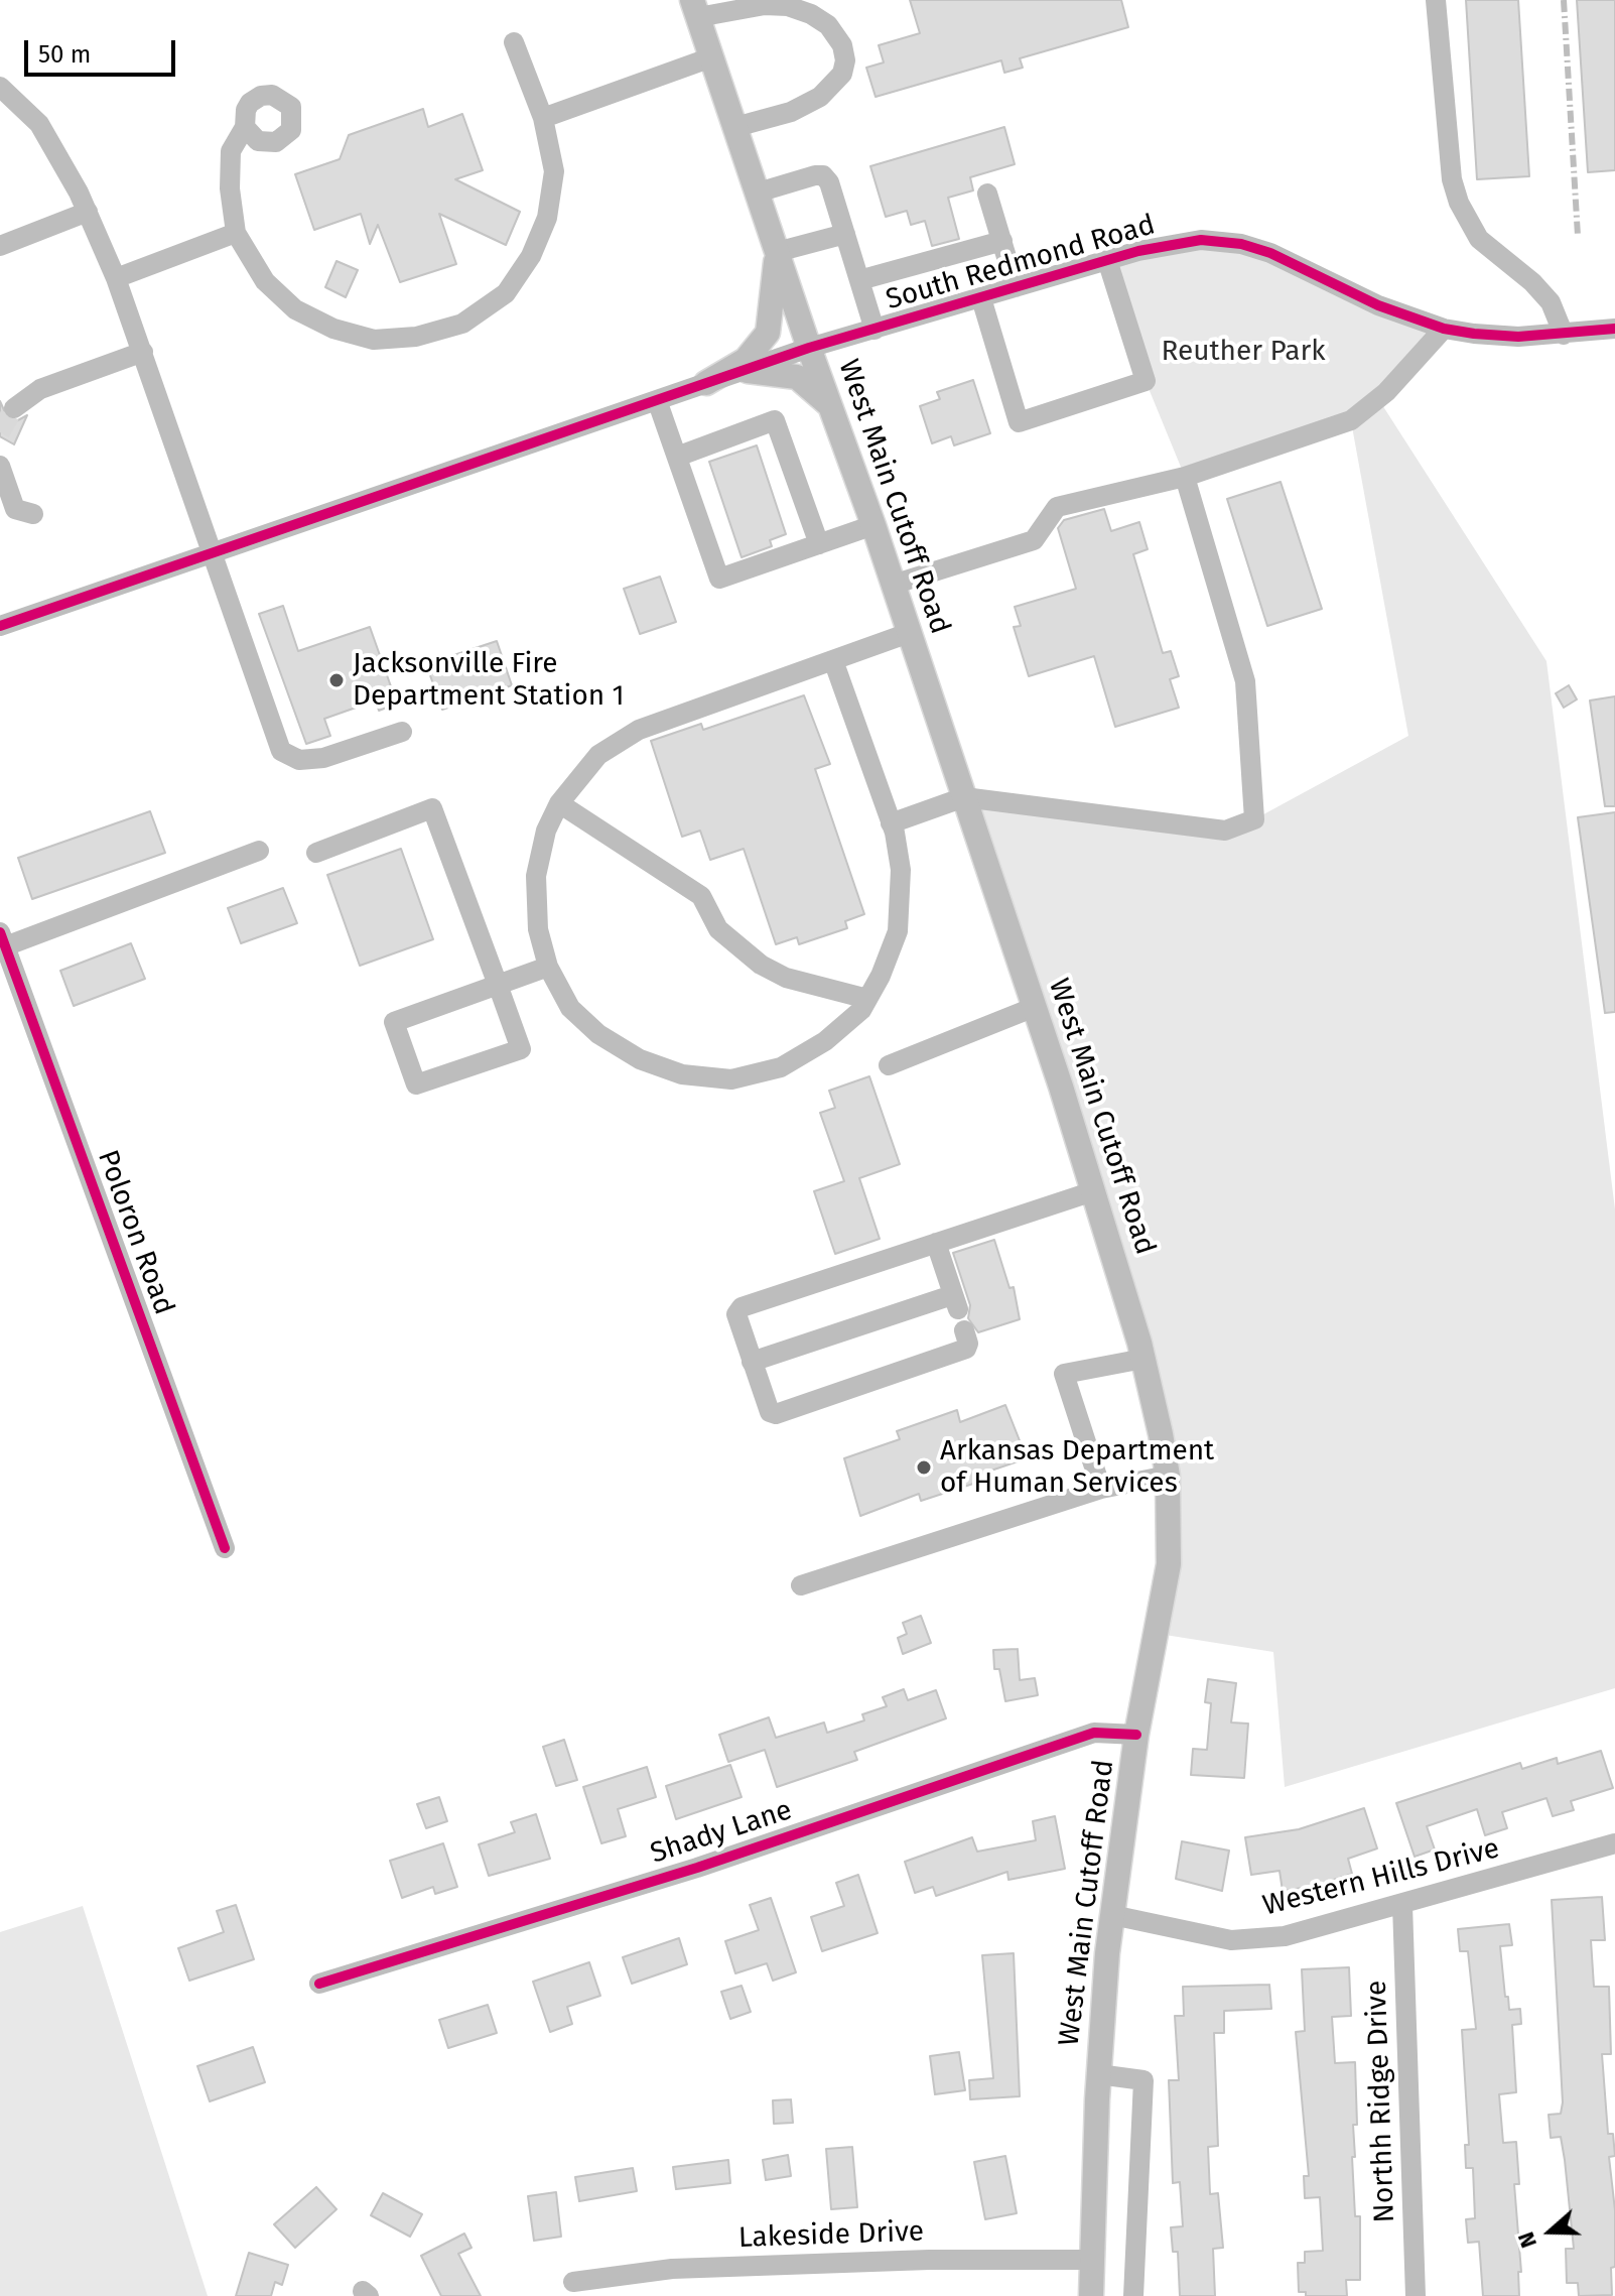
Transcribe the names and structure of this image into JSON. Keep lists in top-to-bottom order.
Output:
{
  "streets": {
    "main road": ["West Main Cutoff Road"],
    "street": [
      "South Redmond Road",
      "Poloron Road",
      "Shady Lane",
      "Western Hills Drive",
      "Northh Ridge Drive",
      "Lakeside Drive"
    ]
  },
  "crossings": [
    ["South Redmond Road", "West Main Cutoff Road"],
    ["West Main Cutoff Road", "Shady Lane"],
    ["West Main Cutoff Road", "Western Hills Drive"],
    ["West Main Cutoff Road", "Lakeside Drive"],
    ["Western Hills Drive", "Northh Ridge Drive"]
  ],
  "parks": ["Reuther Park"],
  "places": ["Jacksonville Fire Department Station 1", "Arkansas Department of Human Services"],
  "scale_bar": "50 m",
  "north": "left"
}
